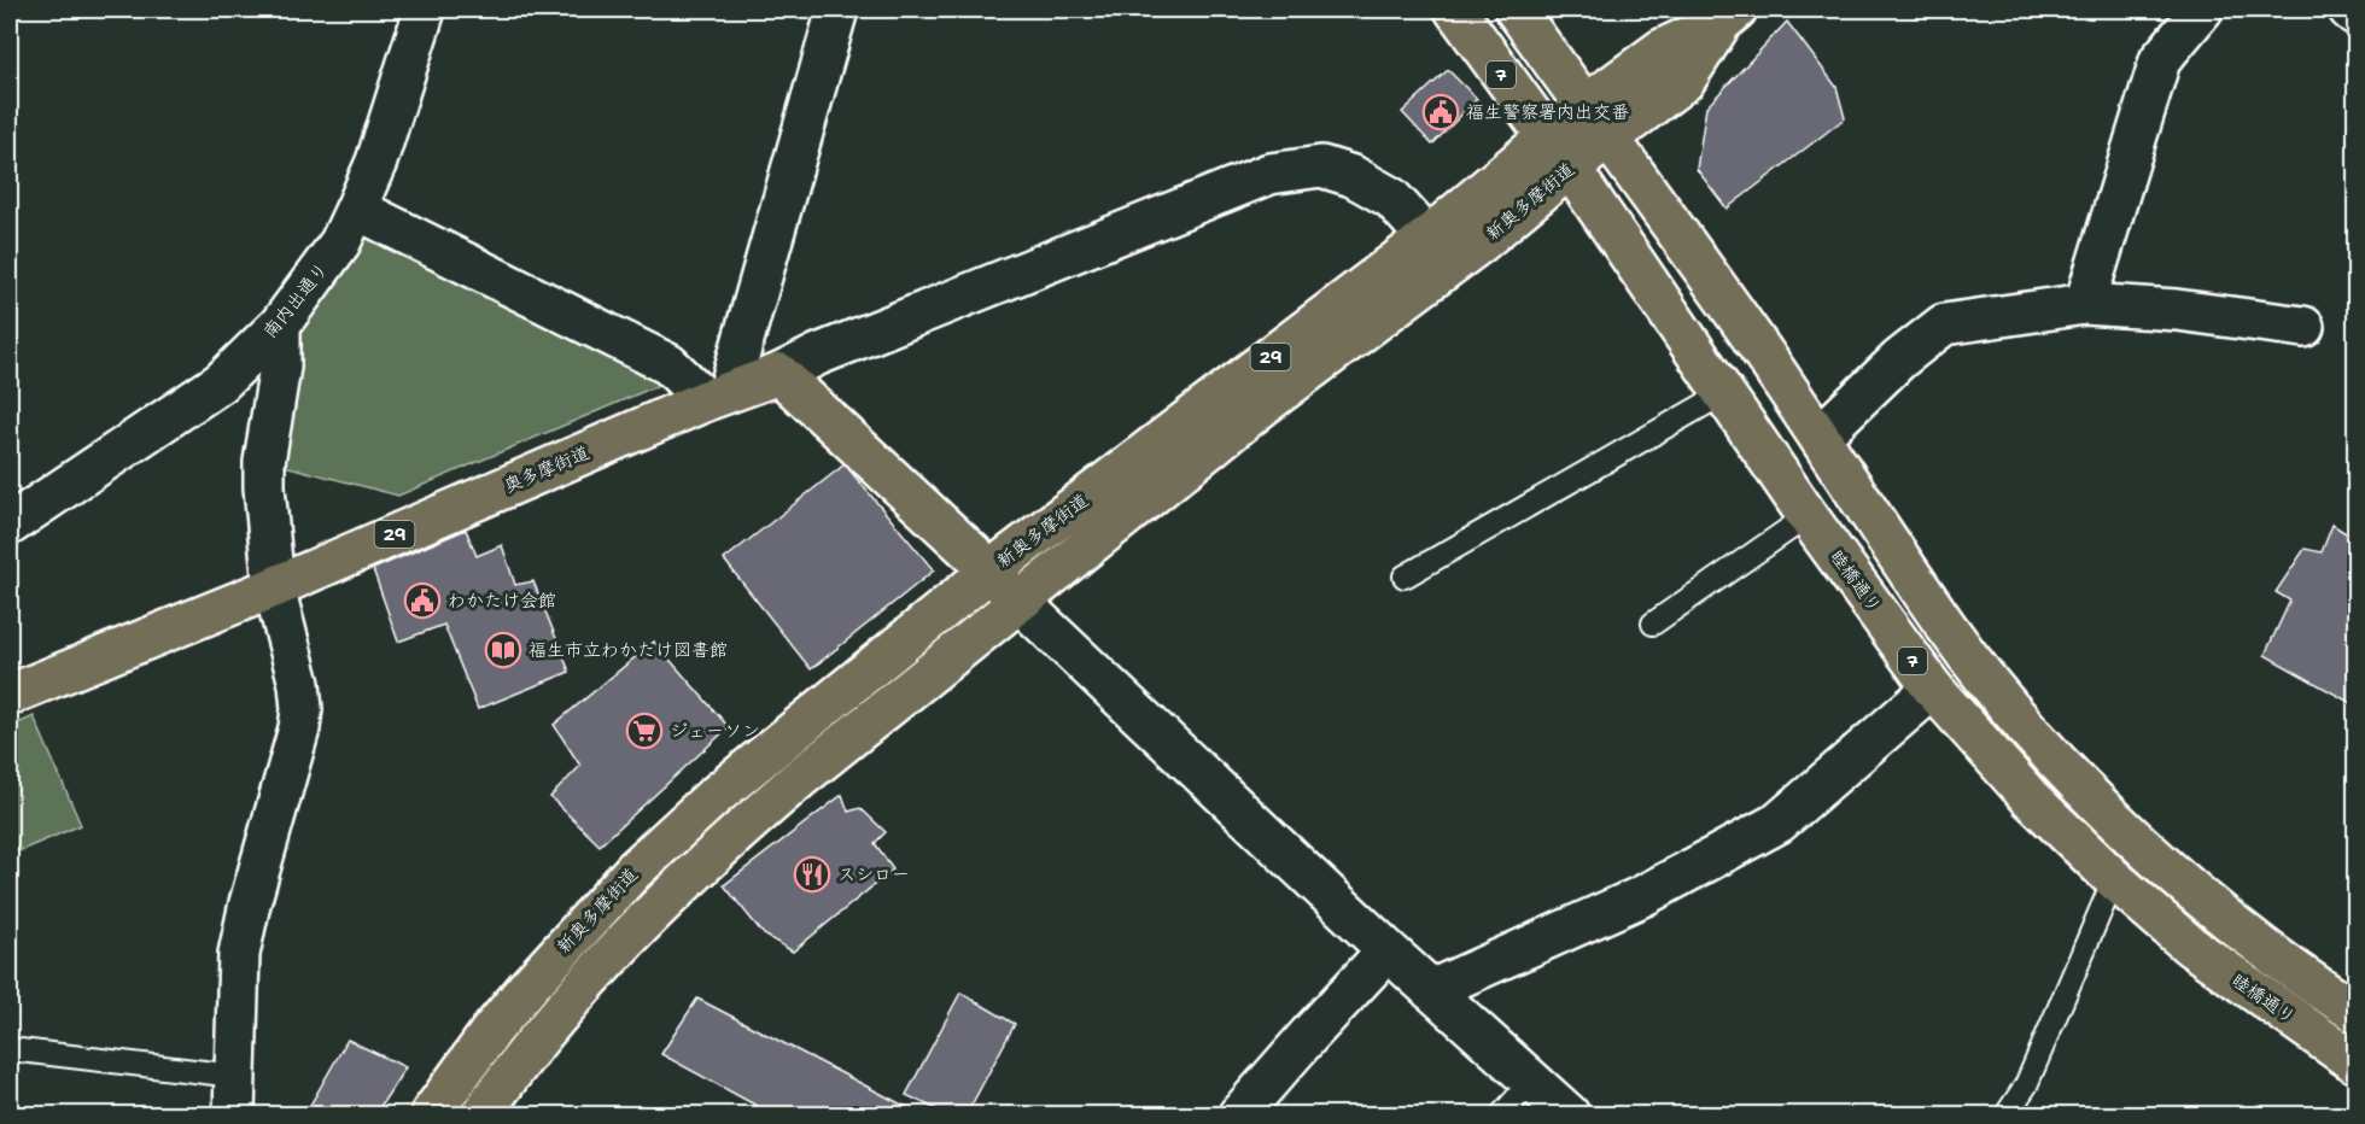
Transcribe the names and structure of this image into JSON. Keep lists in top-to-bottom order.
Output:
{
  "streets": {
    "main road": [
      "7",
      "新奥多摩街道",
      "29",
      "奥多摩街道",
      "睦橋通り"
    ],
    "street": ["南内出通り"]
  },
  "crossings": [
    ["新奥多摩街道", "睦橋通り"]
  ],
  "places": {
    "public building": ["福生警察署内出交番", "わかたけ会館"],
    "library": ["福生市立わかたけ図書館"],
    "supermarket": ["ジェーソン"],
    "restaurant": ["スシロー"]
  }
}
